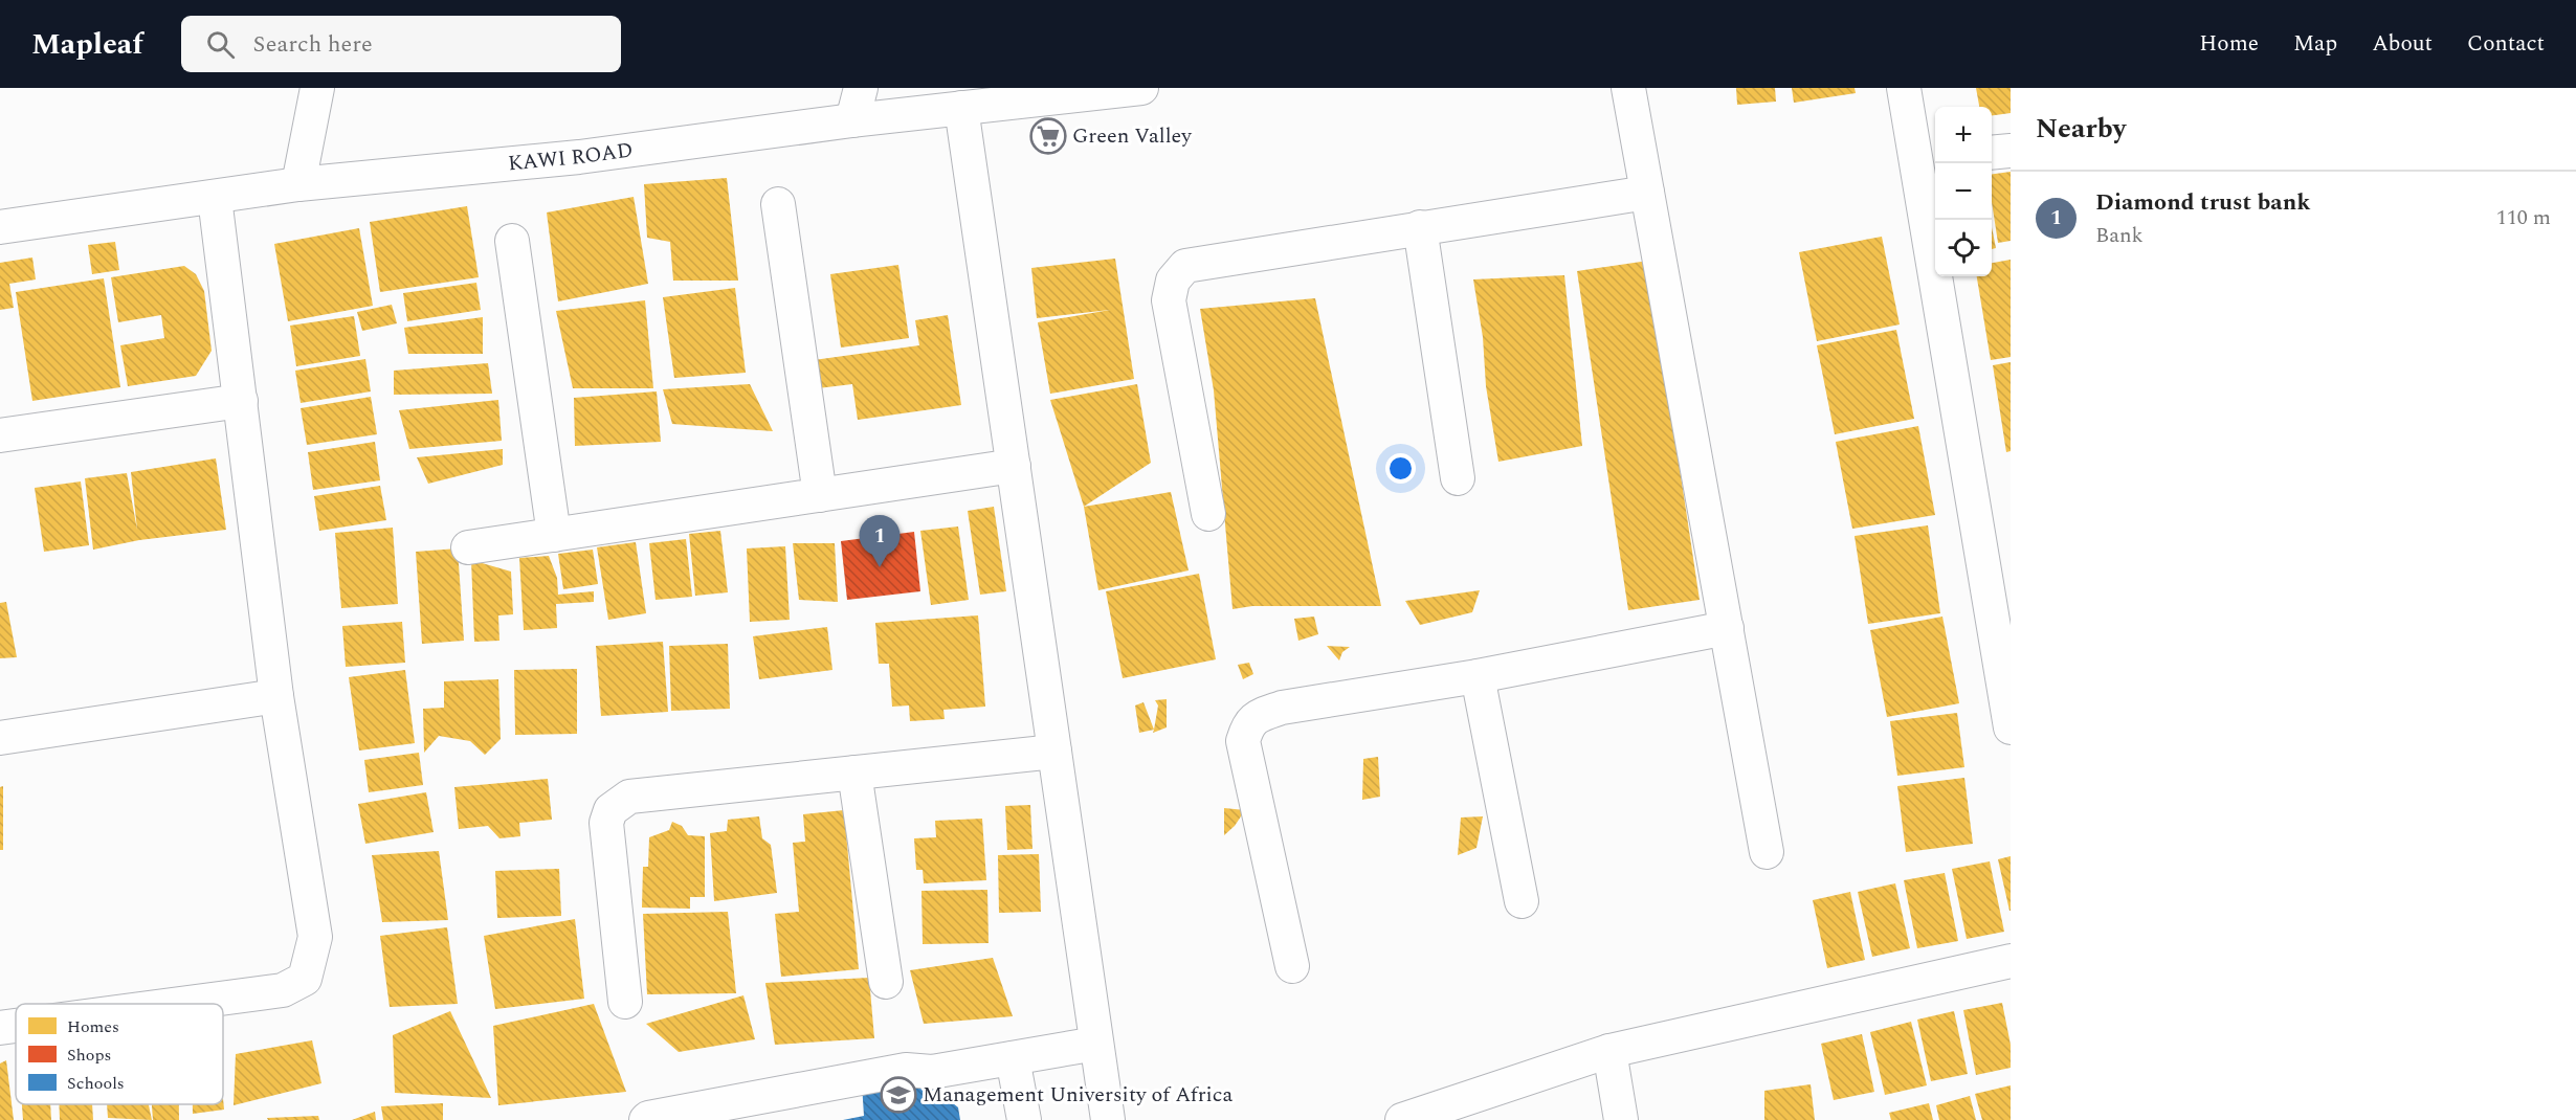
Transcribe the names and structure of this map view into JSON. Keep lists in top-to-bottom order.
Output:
{
  "streets": {
    "street": ["KAWI ROAD"]
  },
  "places": {
    "supermarket": ["Green Valley"],
    "school or university": ["Management University of Africa"]
  },
  "legend": ["Homes", "Shops", "Schools"],
  "page": {
    "header": "Mapleaf",
    "search": "Search here",
    "nav": [
      "Home",
      "Map",
      "About",
      "Contact"
    ],
    "heading": "Nearby",
    "map_buttons": ["+", "−"],
    "list": [
      {
        "mark": "1",
        "name": "Diamond trust bank",
        "note": "Bank",
        "value": "110 m"
      }
    ],
    "pins": "1"
  }
}
